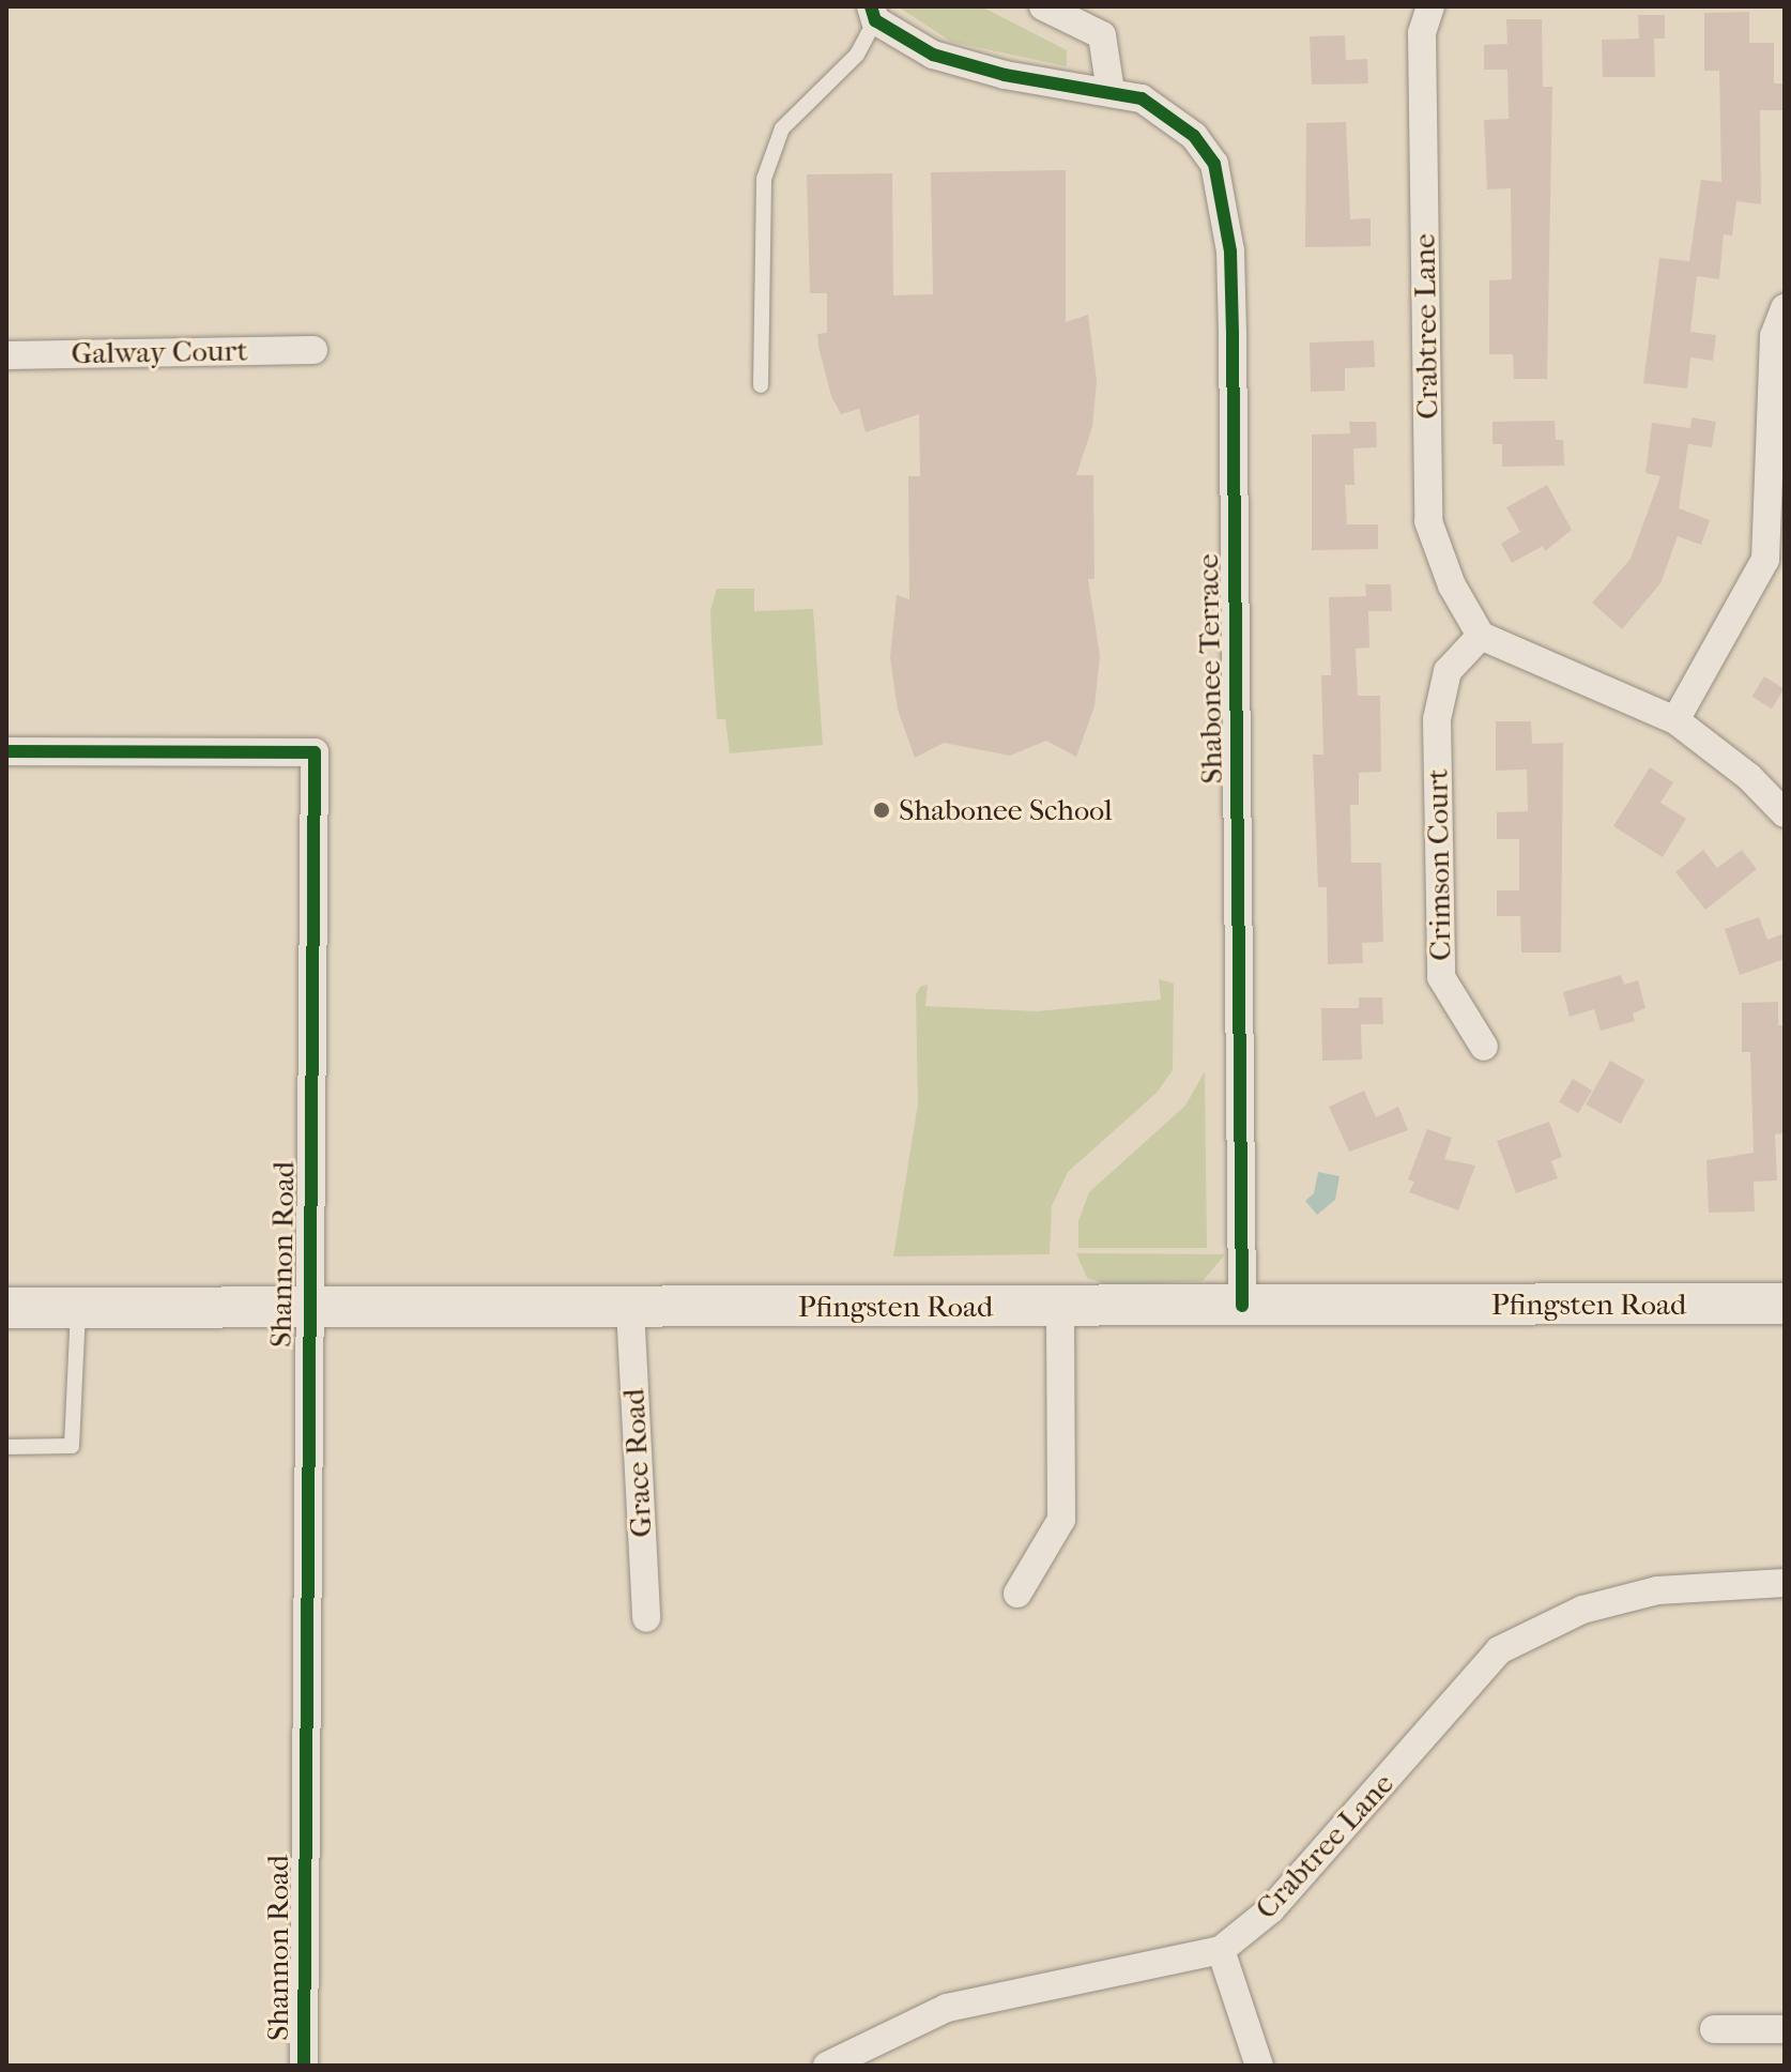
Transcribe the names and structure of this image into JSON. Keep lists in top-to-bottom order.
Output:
{
  "streets": {
    "main road": ["Pfingsten Road"],
    "street": [
      "Crabtree Lane",
      "Galway Court",
      "Shabonee Terrace",
      "Crimson Court",
      "Shannon Road",
      "Grace Road"
    ]
  },
  "crossings": [
    ["Crabtree Lane", "Crimson Court"],
    ["Shabonee Terrace", "Pfingsten Road"],
    ["Shannon Road", "Pfingsten Road"],
    ["Pfingsten Road", "Grace Road"]
  ],
  "places": ["Shabonee School"]
}
